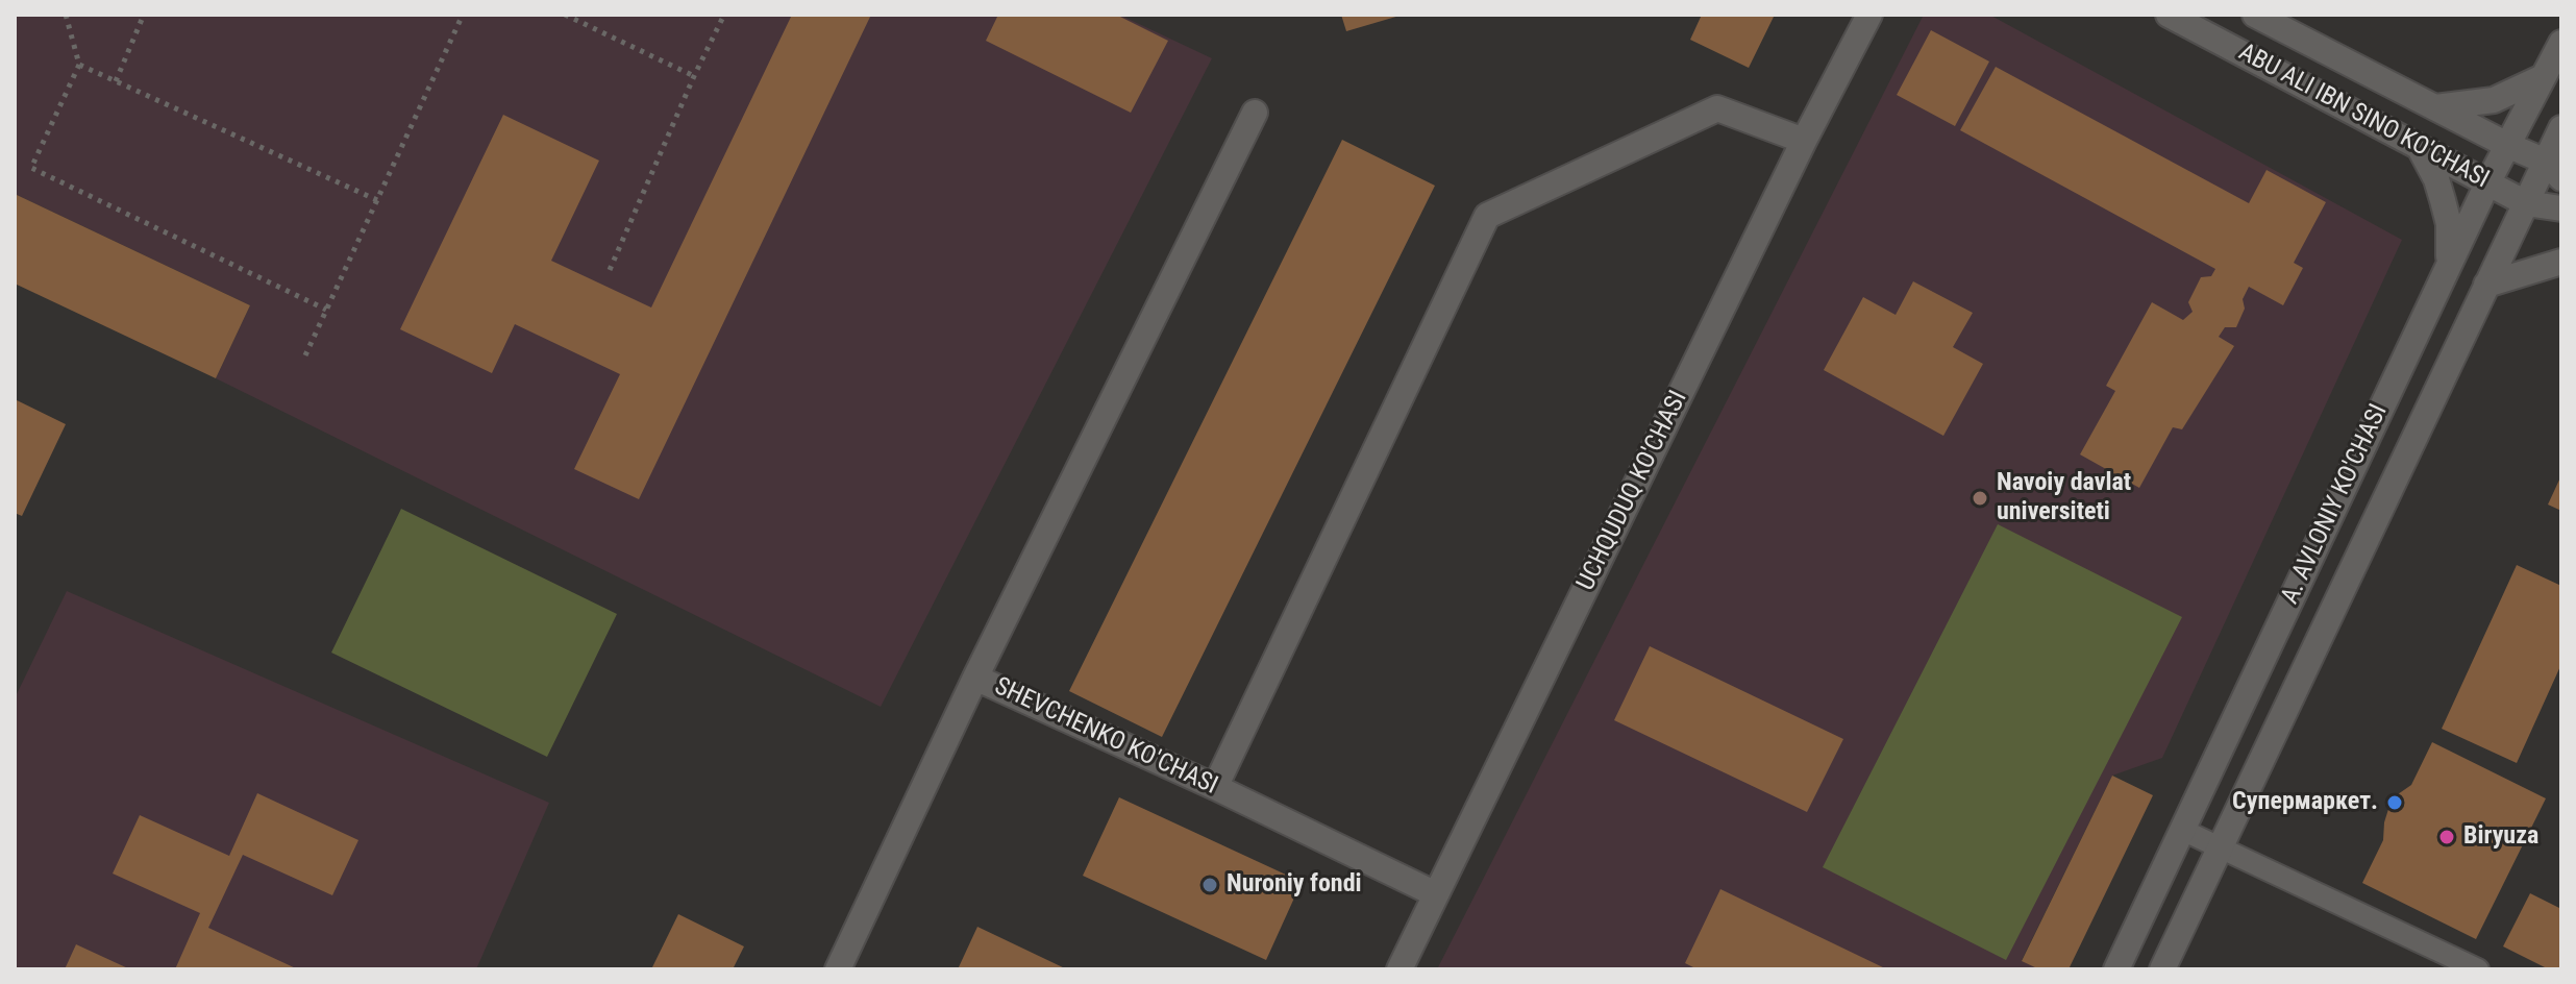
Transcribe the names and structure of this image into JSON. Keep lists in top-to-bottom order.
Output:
{
  "streets": {
    "street": [
      "ABU ALI IBN SINO KO'CHASI",
      "UCHQUDUQ KO'CHASI",
      "A. AVLONIY KO'CHASI",
      "SHEVCHENKO KO'CHASI"
    ]
  },
  "crossings": [
    ["ABU ALI IBN SINO KO'CHASI", "A. AVLONIY KO'CHASI"],
    ["UCHQUDUQ KO'CHASI", "SHEVCHENKO KO'CHASI"]
  ],
  "places": [
    "Navoiy davlat universiteti",
    "Супермаркет.",
    "Biryuza",
    "Nuroniy fondi"
  ]
}
